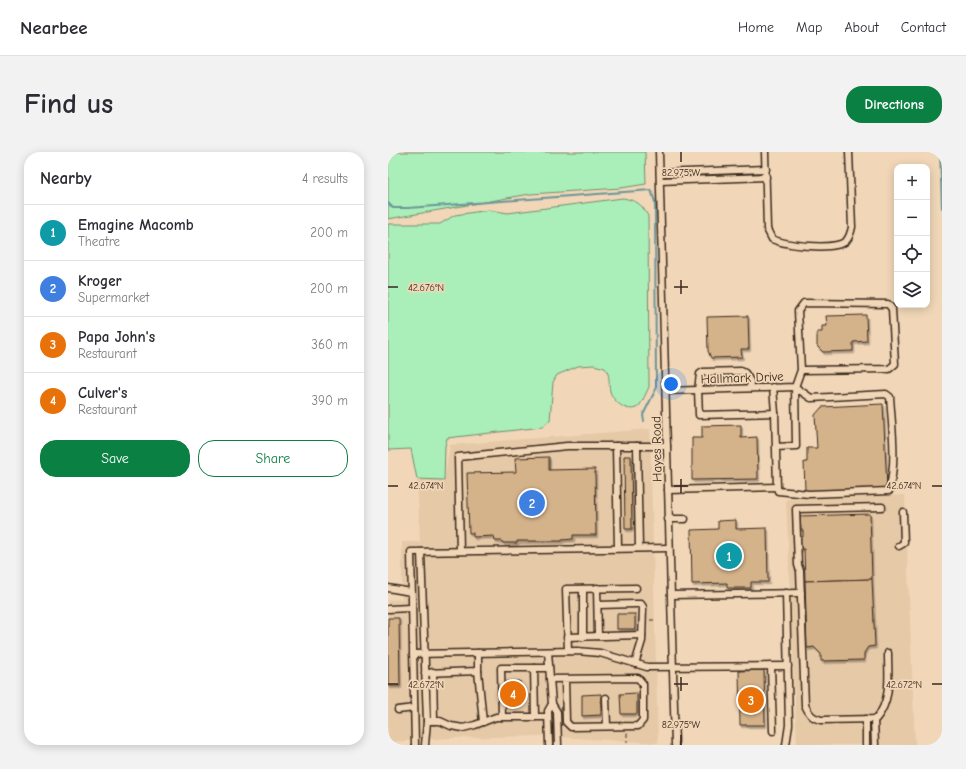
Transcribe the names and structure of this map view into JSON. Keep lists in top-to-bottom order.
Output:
{
  "streets": {
    "street": ["Hallmark Drive", "Hayes Road"]
  },
  "crossings": [
    ["Hallmark Drive", "Hayes Road"]
  ],
  "page": {
    "header": "Nearbee",
    "nav": [
      "Home",
      "Map",
      "About",
      "Contact"
    ],
    "buttons": [
      "Directions",
      ["Save", "Share"]
    ],
    "title": "Find us",
    "heading": ["Nearby", "4 results"],
    "map_buttons": ["+", "−"],
    "list": [
      {
        "mark": "1",
        "name": "Emagine Macomb",
        "note": "Theatre",
        "value": "200 m"
      },
      {
        "mark": "2",
        "name": "Kroger",
        "note": "Supermarket",
        "value": "200 m"
      },
      {
        "mark": "3",
        "name": "Papa John's",
        "note": "Restaurant",
        "value": "360 m"
      },
      {
        "mark": "4",
        "name": "Culver's",
        "note": "Restaurant",
        "value": "390 m"
      }
    ],
    "pins": [
      "2",
      "1",
      "4",
      "3"
    ]
  },
  "coordinates": [
    "82.975°W",
    "42.676°N",
    "42.674°N",
    "42.672°N"
  ]
}
